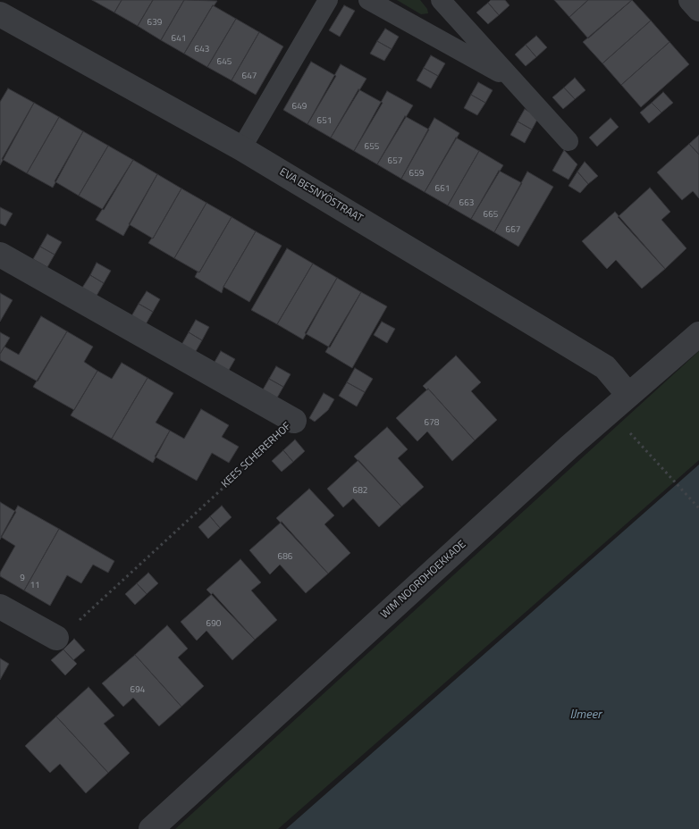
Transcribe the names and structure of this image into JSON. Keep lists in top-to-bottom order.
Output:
{
  "streets": {
    "street": ["EVA BESNYÖSTRAAT", "KEES SCHERERHOF", "WIM NOORDHOEKKADE"]
  },
  "crossings": [
    ["EVA BESNYÖSTRAAT", "WIM NOORDHOEKKADE"]
  ],
  "water": ["IJmeer"],
  "house_numbers": [
    "639",
    "641",
    "643",
    "645",
    "647",
    "649",
    "651",
    "655",
    "657",
    "659",
    "661",
    "663",
    "665",
    "667",
    "678",
    "682",
    "686",
    "9",
    "11",
    "690",
    "694"
  ]
}
